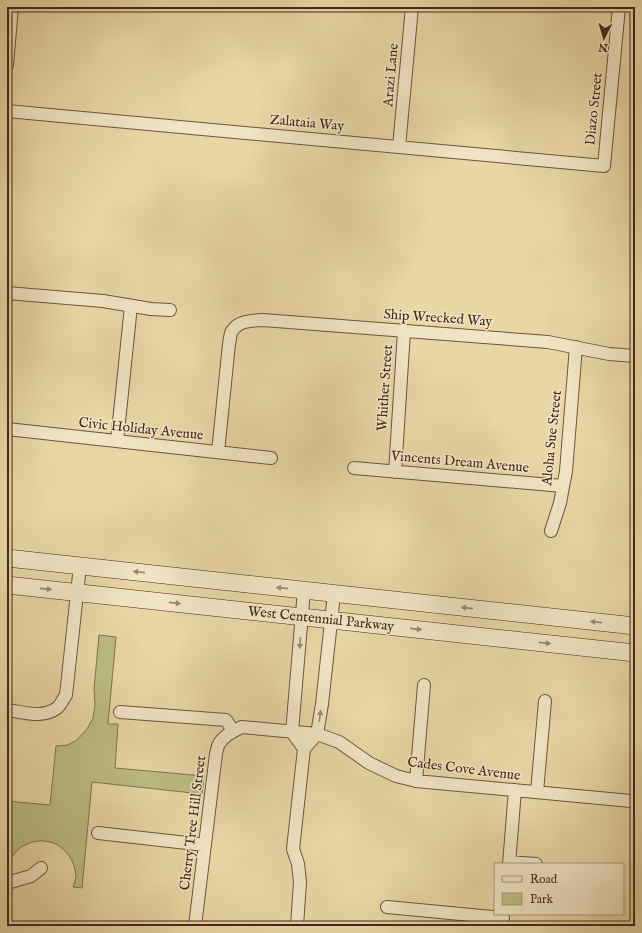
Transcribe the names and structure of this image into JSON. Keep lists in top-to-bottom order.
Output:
{
  "streets": {
    "main road": ["West Centennial Parkway"],
    "street": [
      "Arazi Lane",
      "Diazo Street",
      "Zalataia Way",
      "Ship Wrecked Way",
      "Whither Street",
      "Civic Holiday Avenue",
      "Aloha Sue Street",
      "Vincents Dream Avenue",
      "Cades Cove Avenue",
      "Cherry Tree Hill Street"
    ]
  },
  "crossings": [
    ["Arazi Lane", "Zalataia Way"],
    ["Diazo Street", "Zalataia Way"],
    ["Ship Wrecked Way", "Whither Street"],
    ["Ship Wrecked Way", "Civic Holiday Avenue"],
    ["Ship Wrecked Way", "Aloha Sue Street"],
    ["Whither Street", "Vincents Dream Avenue"],
    ["Aloha Sue Street", "Vincents Dream Avenue"],
    ["Cades Cove Avenue", "Cherry Tree Hill Street"]
  ],
  "legend": ["Road", "Park"],
  "north": "bottom"
}
